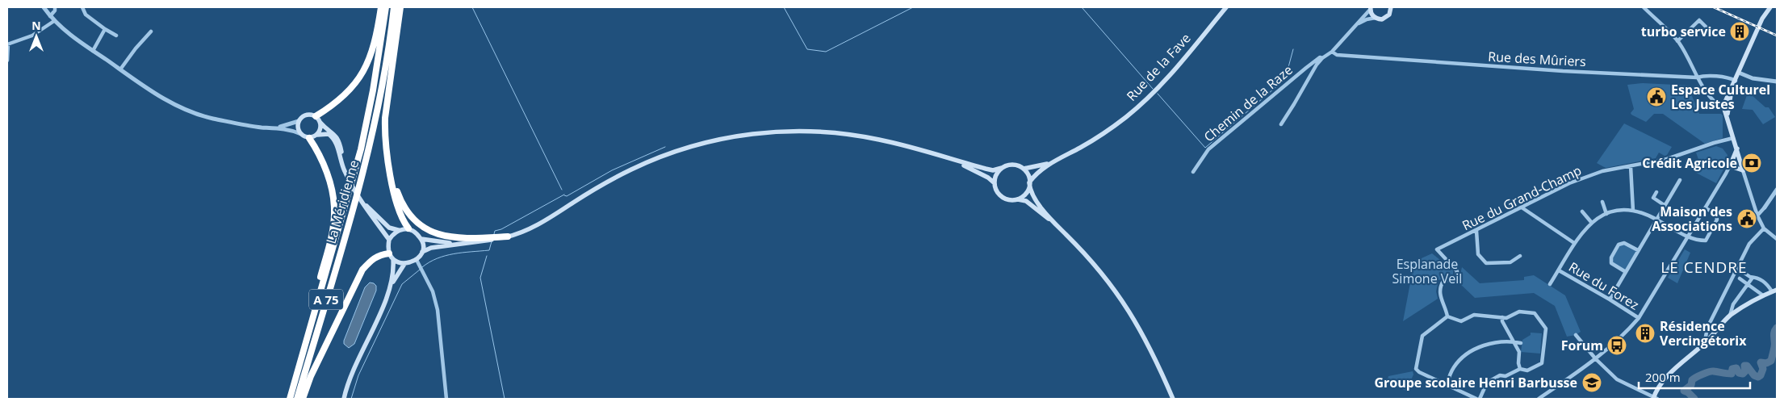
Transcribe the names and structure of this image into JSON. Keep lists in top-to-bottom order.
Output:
{
  "streets": {
    "highway": ["La Méridienne", "A 75"],
    "main road": ["Rue de la Fave"],
    "street": [
      "Rue des Mûriers",
      "Chemin de la Raze",
      "Rue du Grand-Champ",
      "Rue du Forez"
    ]
  },
  "crossings": [
    ["Rue des Mûriers", "Chemin de la Raze"]
  ],
  "districts": ["LE CENDRE"],
  "parks": ["Esplanade Simone Veil"],
  "places": {
    "building": ["turbo service", "Résidence Vercingétorix"],
    "public building": ["Espace Culturel Les Justes", "Maison des Associations"],
    "bank": ["Crédit Agricole"],
    "bus stop": ["Forum"],
    "school or university": ["Groupe scolaire Henri Barbusse"]
  },
  "scale_bar": "200 m",
  "north": "top"
}
